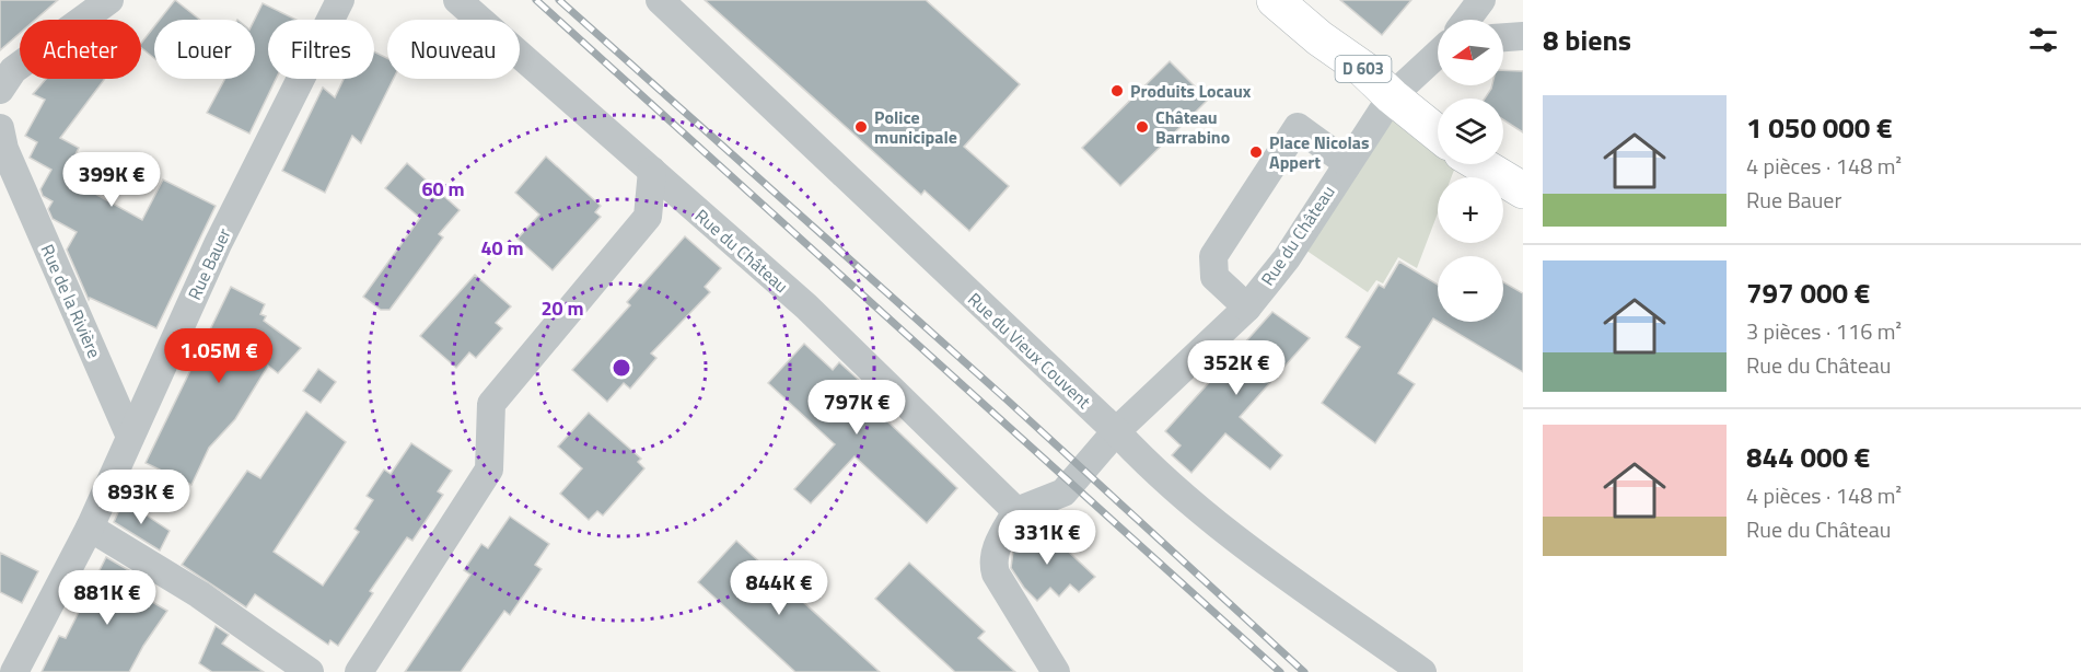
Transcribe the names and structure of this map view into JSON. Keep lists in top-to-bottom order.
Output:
{
  "streets": {
    "main road": ["D 603"],
    "street": [
      "Rue du Château",
      "Rue Bauer",
      "Rue de la Rivière",
      "Rue du Vieux Couvent"
    ]
  },
  "crossings": [
    ["D 603", "Rue du Château"],
    ["Rue du Château", "Rue du Vieux Couvent"],
    ["Rue Bauer", "Rue de la Rivière"]
  ],
  "places": [
    "Produits Locaux",
    "Police municipale",
    "Château Barrabino",
    "Place Nicolas Appert"
  ],
  "north": "left",
  "page": {
    "heading": "8 biens",
    "map_buttons": ["+", "−"],
    "chip": [
      "Acheter",
      "Louer",
      "Filtres",
      "Nouveau"
    ],
    "list": [
      {
        "name": "1 050 000 €",
        "note": "4 pièces · 148 m² · Rue Bauer"
      },
      {
        "name": "797 000 €",
        "note": "3 pièces · 116 m² · Rue du Château"
      },
      {
        "name": "844 000 €",
        "note": "4 pièces · 148 m² · Rue du Château"
      }
    ],
    "price": [
      "399K €",
      "1.05M €",
      "352K €",
      "797K €",
      "893K €",
      "331K €",
      "844K €",
      "881K €"
    ]
  },
  "rings": ["60 m", "40 m", "20 m"]
}
